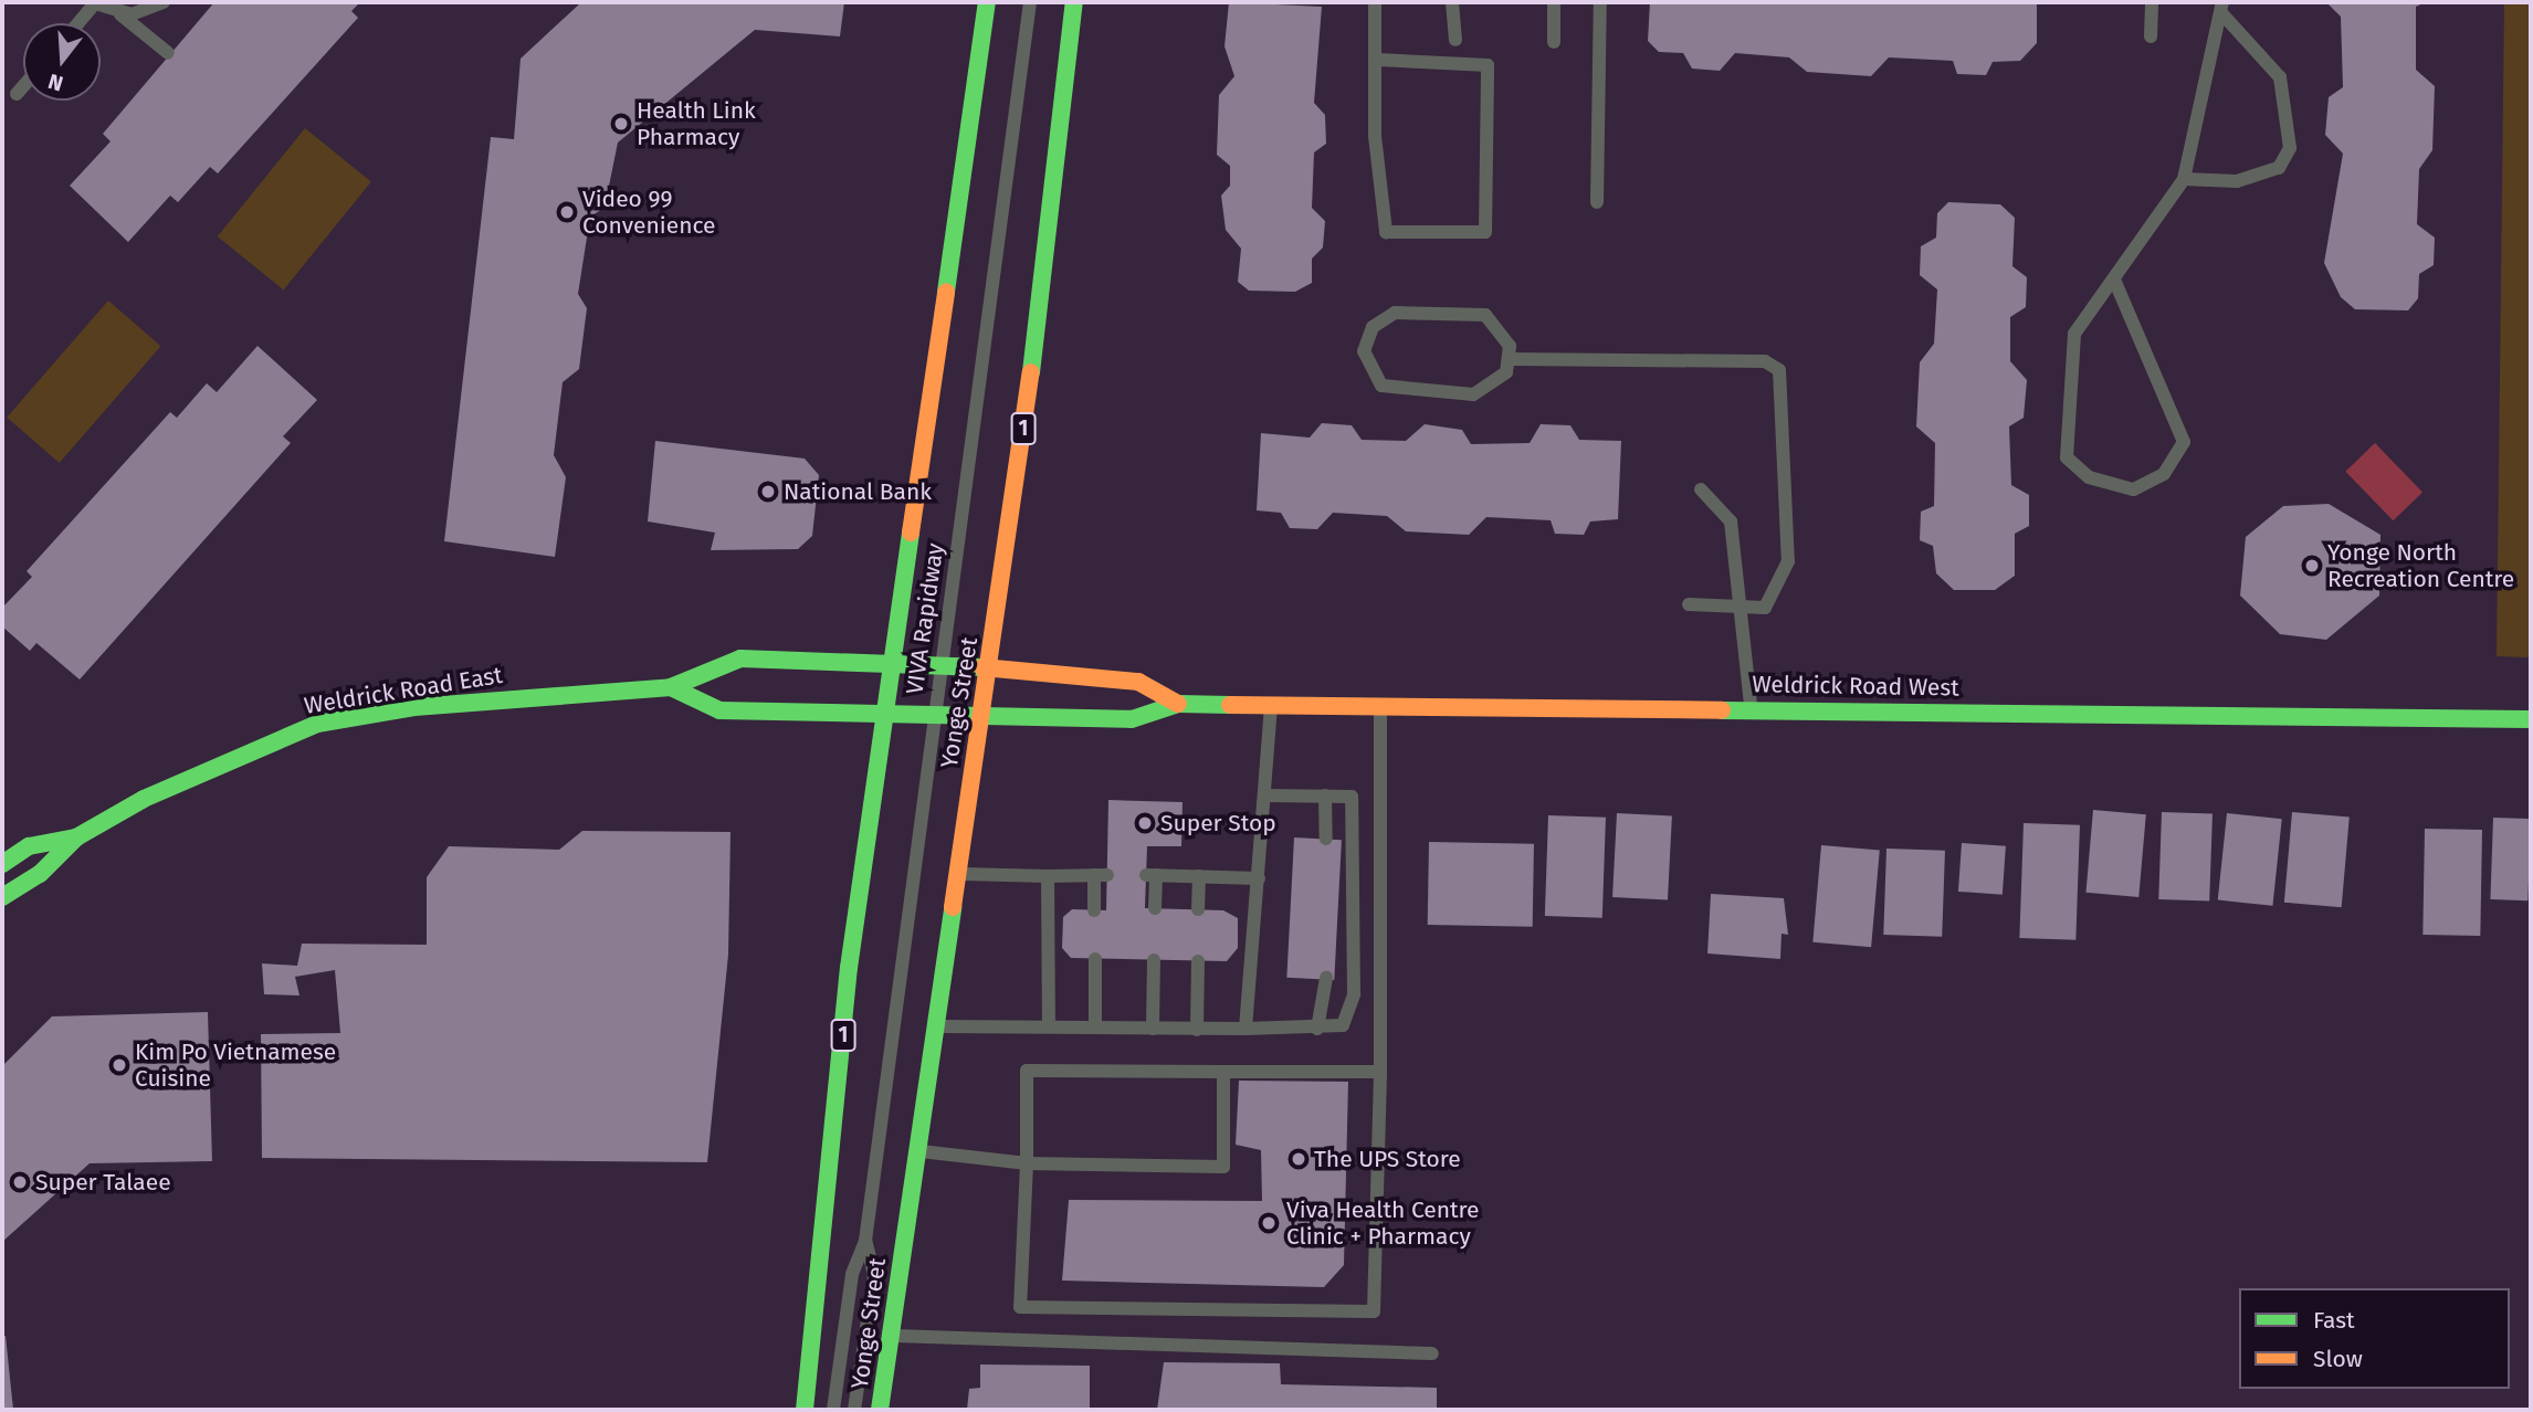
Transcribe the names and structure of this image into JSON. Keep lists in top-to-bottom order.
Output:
{
  "streets": {
    "street": [
      "1",
      "Weldrick Road West",
      "Weldrick Road East",
      "Yonge Street"
    ],
    "lane": ["VIVA Rapidway"]
  },
  "crossings": [
    ["1", "Weldrick Road East"],
    ["VIVA Rapidway", "Weldrick Road East"],
    ["Weldrick Road West", "Weldrick Road East"],
    ["Weldrick Road West", "Yonge Street"],
    ["Weldrick Road East", "Yonge Street"]
  ],
  "places": [
    "Health Link Pharmacy",
    "Video 99 Convenience",
    "National Bank",
    "Yonge North Recreation Centre",
    "Super Stop",
    "Kim Po Vietnamese Cuisine",
    "The UPS Store",
    "Super Talaee",
    "Viva Health Centre Clinic + Pharmacy"
  ],
  "legend": ["Fast", "Slow"],
  "north": "bottom"
}
